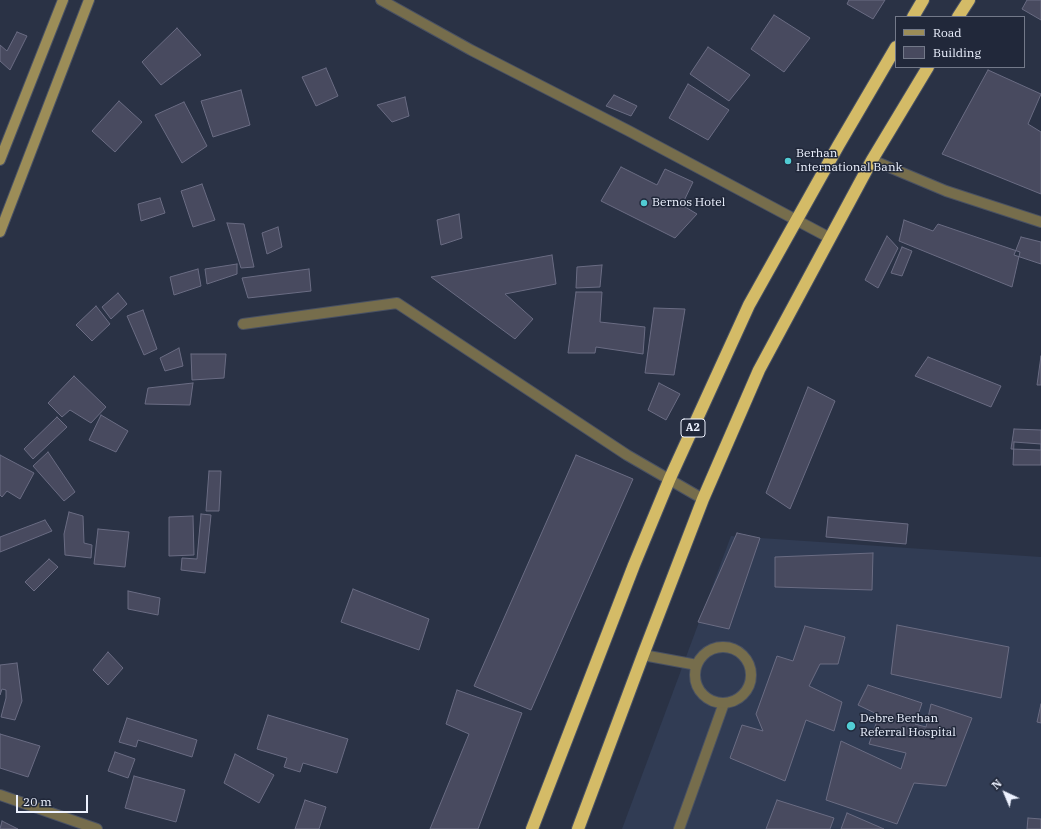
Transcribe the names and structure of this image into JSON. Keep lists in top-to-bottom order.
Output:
{
  "streets": {
    "highway": ["A2"]
  },
  "places": ["Berhan International Bank", "Bernos Hotel", "Debre Berhan Referral Hospital"],
  "legend": ["Road", "Building"],
  "scale_bar": "20 m",
  "north": "top left"
}
